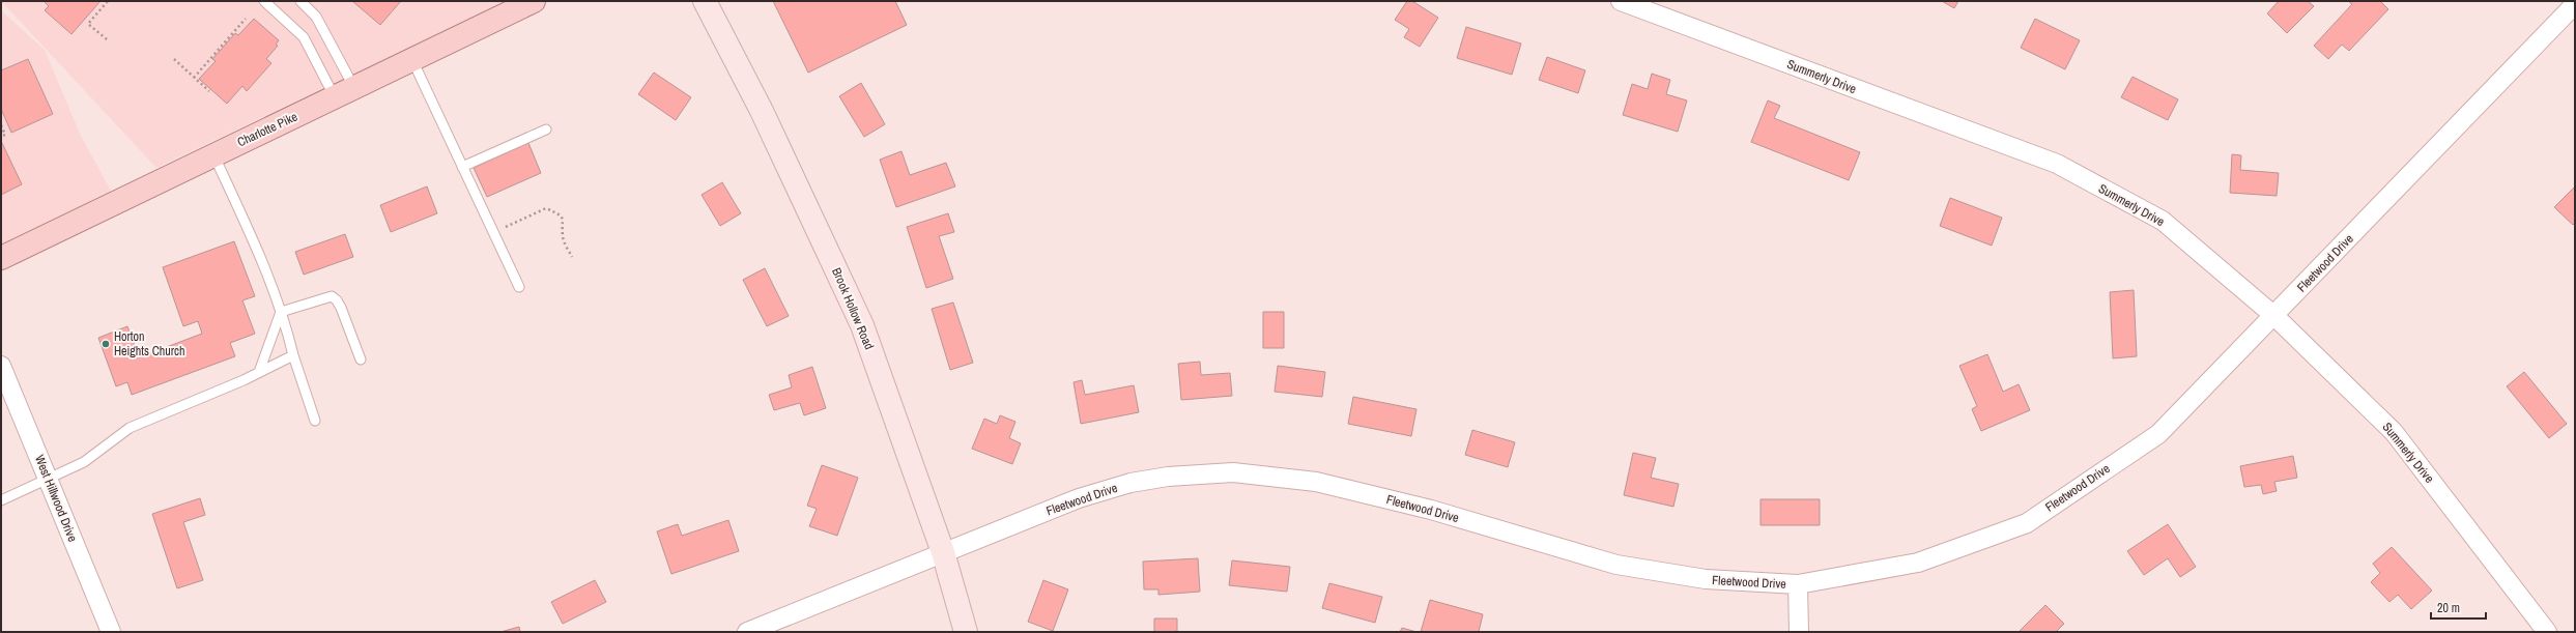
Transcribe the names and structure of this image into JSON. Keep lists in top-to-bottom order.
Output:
{
  "streets": {
    "main road": ["Charlotte Pike"],
    "street": [
      "Summerly Drive",
      "Fleetwood Drive",
      "Brook Hollow Road",
      "West Hillwood Drive"
    ]
  },
  "crossings": [
    ["Summerly Drive", "Fleetwood Drive"],
    ["Fleetwood Drive", "Brook Hollow Road"]
  ],
  "places": ["Horton Heights Church"],
  "scale_bar": "20 m"
}
